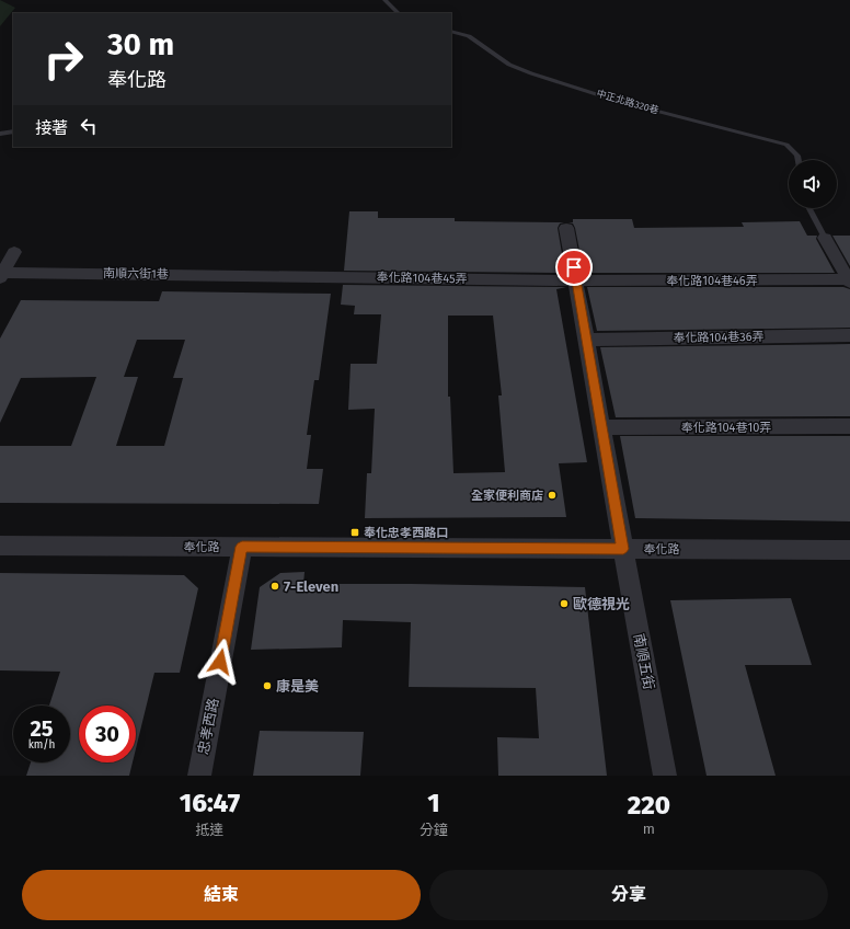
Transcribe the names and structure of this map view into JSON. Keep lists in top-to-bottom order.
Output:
{
  "streets": {
    "street": [
      "南順六街1巷",
      "奉化路104巷45弄",
      "奉化路104巷46弄",
      "奉化路104巷36弄",
      "奉化路104巷10弄",
      "奉化路",
      "南順五街",
      "忠孝西路"
    ],
    "lane": ["中正北路320巷"]
  },
  "crossings": [
    ["南順六街1巷", "奉化路104巷45弄"],
    ["奉化路104巷45弄", "奉化路104巷46弄"],
    ["奉化路104巷45弄", "南順五街"],
    ["奉化路104巷46弄", "南順五街"],
    ["奉化路104巷36弄", "南順五街"],
    ["奉化路104巷10弄", "南順五街"],
    ["奉化路", "南順五街"],
    ["奉化路", "忠孝西路"]
  ],
  "places": {
    "other": [
      "全家便利商店",
      "7-Eleven",
      "歐德視光",
      "康是美"
    ],
    "transit": ["奉化忠孝西路口"]
  },
  "page": {
    "turn": ["30 m", "奉化路"],
    "then": "接著",
    "speed": "25 km/h",
    "limit": "30",
    "eta": [
      "16:47",
      "抵達",
      "1",
      "分鐘",
      "220",
      "m"
    ],
    "buttons": ["結束", "分享"]
  }
}
